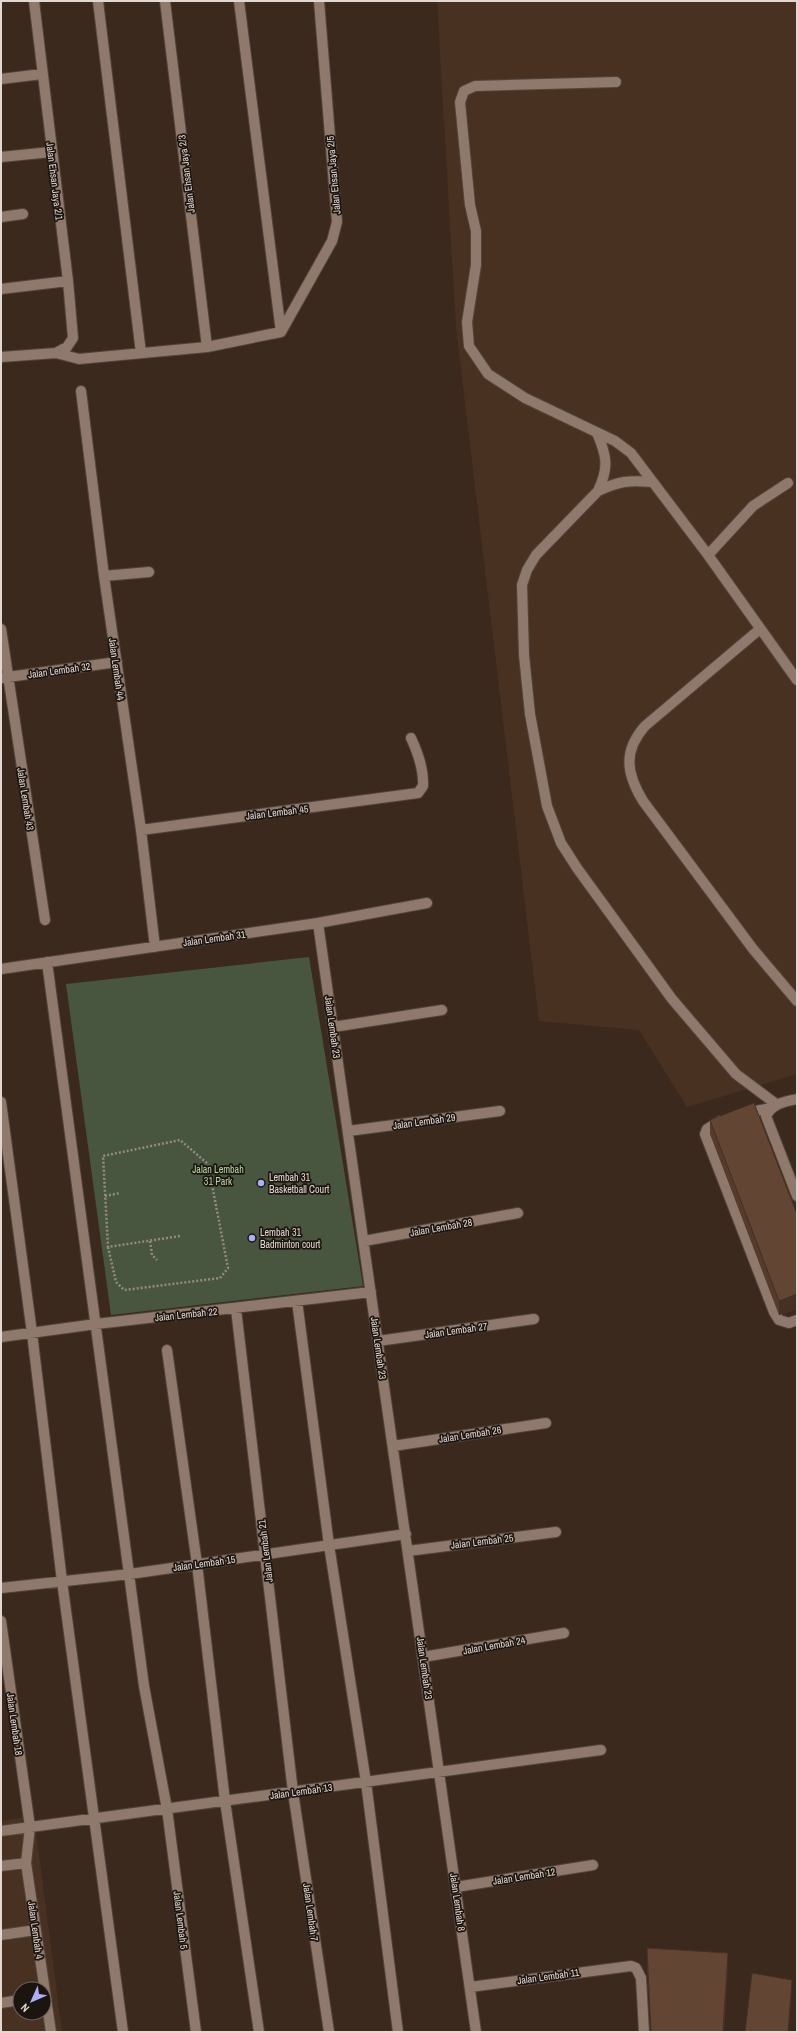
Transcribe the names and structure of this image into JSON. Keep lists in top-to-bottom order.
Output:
{
  "streets": {
    "street": [
      "Jalan Ehsan Jaya 2/3",
      "Jalan Ehsan Jaya 2/5",
      "Jalan Ehsan Jaya 2/1",
      "Jalan Lembah 44",
      "Jalan Lembah 32",
      "Jalan Lembah 43",
      "Jalan Lembah 45",
      "Jalan Lembah 31",
      "Jalan Lembah 23",
      "Jalan Lembah 29",
      "Jalan Lembah 28",
      "Jalan Lembah 22",
      "Jalan Lembah 27",
      "Jalan Lembah 26",
      "Jalan Lembah 25",
      "Jalan Lembah 21",
      "Jalan Lembah 15",
      "Jalan Lembah 24",
      "Jalan Lembah 18",
      "Jalan Lembah 13",
      "Jalan Lembah 12",
      "Jalan Lembah 8",
      "Jalan Lembah 7",
      "Jalan Lembah 5",
      "Jalan Lembah 4",
      "Jalan Lembah 11"
    ]
  },
  "crossings": [
    ["Jalan Lembah 44", "Jalan Lembah 32"],
    ["Jalan Lembah 44", "Jalan Lembah 45"],
    ["Jalan Lembah 44", "Jalan Lembah 31"],
    ["Jalan Lembah 32", "Jalan Lembah 43"],
    ["Jalan Lembah 31", "Jalan Lembah 23"],
    ["Jalan Lembah 23", "Jalan Lembah 29"],
    ["Jalan Lembah 23", "Jalan Lembah 28"],
    ["Jalan Lembah 23", "Jalan Lembah 22"],
    ["Jalan Lembah 23", "Jalan Lembah 27"],
    ["Jalan Lembah 23", "Jalan Lembah 26"],
    ["Jalan Lembah 23", "Jalan Lembah 25"],
    ["Jalan Lembah 23", "Jalan Lembah 15"],
    ["Jalan Lembah 23", "Jalan Lembah 24"],
    ["Jalan Lembah 23", "Jalan Lembah 13"],
    ["Jalan Lembah 23", "Jalan Lembah 8"],
    ["Jalan Lembah 22", "Jalan Lembah 21"],
    ["Jalan Lembah 21", "Jalan Lembah 15"],
    ["Jalan Lembah 21", "Jalan Lembah 13"],
    ["Jalan Lembah 21", "Jalan Lembah 7"],
    ["Jalan Lembah 18", "Jalan Lembah 13"],
    ["Jalan Lembah 18", "Jalan Lembah 4"],
    ["Jalan Lembah 13", "Jalan Lembah 8"],
    ["Jalan Lembah 13", "Jalan Lembah 7"],
    ["Jalan Lembah 13", "Jalan Lembah 5"],
    ["Jalan Lembah 13", "Jalan Lembah 4"],
    ["Jalan Lembah 12", "Jalan Lembah 8"],
    ["Jalan Lembah 8", "Jalan Lembah 11"]
  ],
  "parks": ["Jalan Lembah 31 Park"],
  "places": ["Lembah 31 Basketball Court", "Lembah 31 Badminton court"],
  "north": "bottom left"
}
